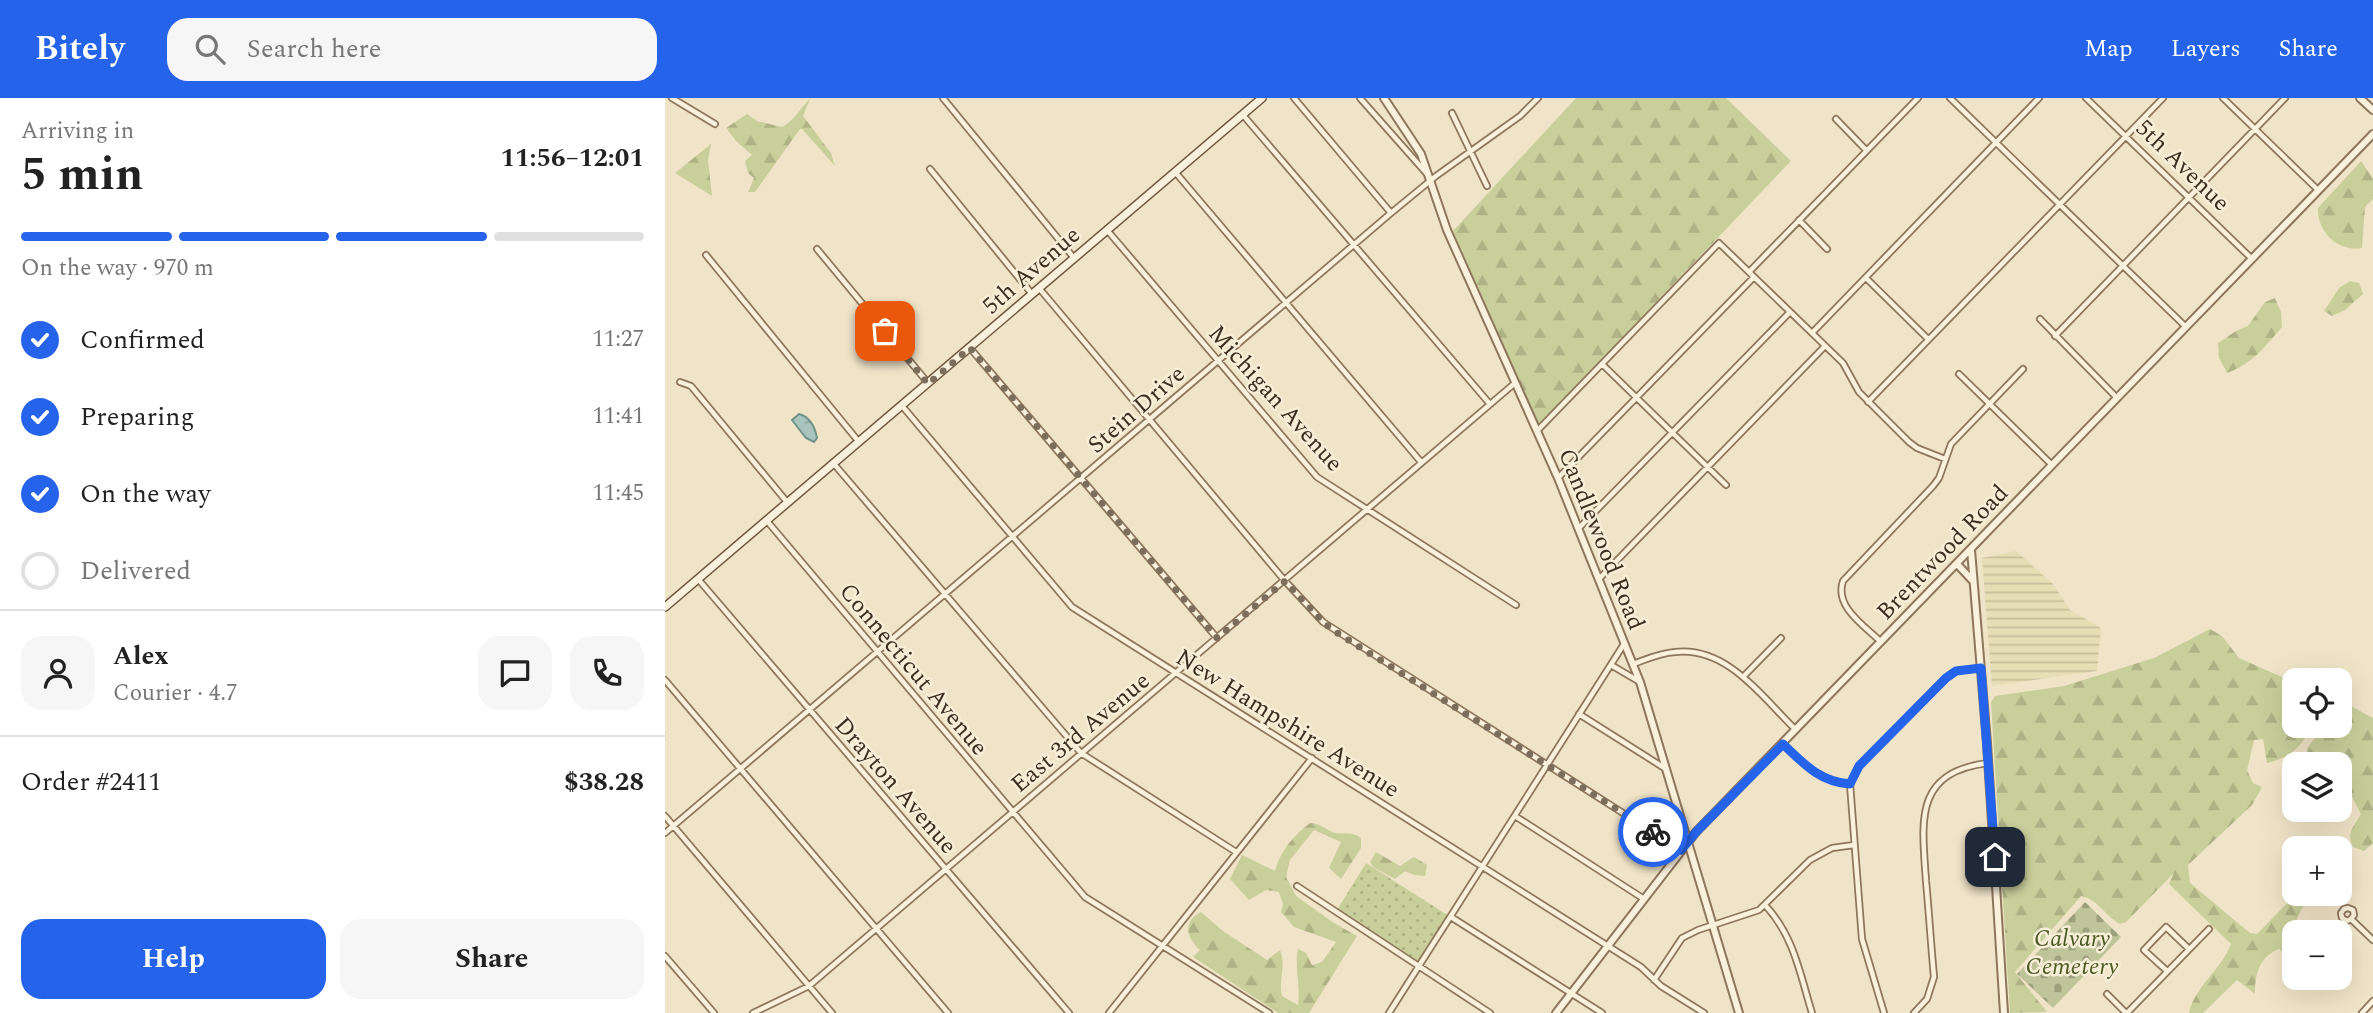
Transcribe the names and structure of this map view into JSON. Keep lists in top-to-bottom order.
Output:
{
  "streets": {
    "main road": ["5th Avenue"],
    "street": [
      "Michigan Avenue",
      "Stein Drive",
      "Candlewood Road",
      "Brentwood Road",
      "Connecticut Avenue",
      "New Hampshire Avenue",
      "East 3rd Avenue",
      "Drayton Avenue"
    ]
  },
  "crossings": [
    ["5th Avenue", "Michigan Avenue"],
    ["5th Avenue", "Brentwood Road"],
    ["5th Avenue", "Connecticut Avenue"],
    ["5th Avenue", "New Hampshire Avenue"],
    ["5th Avenue", "Drayton Avenue"],
    ["Michigan Avenue", "Stein Drive"],
    ["Michigan Avenue", "East 3rd Avenue"],
    ["Stein Drive", "Candlewood Road"],
    ["Stein Drive", "Connecticut Avenue"],
    ["Stein Drive", "New Hampshire Avenue"],
    ["Stein Drive", "Drayton Avenue"],
    ["Candlewood Road", "Brentwood Road"],
    ["Candlewood Road", "East 3rd Avenue"],
    ["Brentwood Road", "New Hampshire Avenue"],
    ["Connecticut Avenue", "East 3rd Avenue"],
    ["New Hampshire Avenue", "East 3rd Avenue"],
    ["East 3rd Avenue", "Drayton Avenue"]
  ],
  "parks": ["Calvary Cemetery"],
  "page": {
    "header": "Bitely",
    "search": "Search here",
    "nav": ["Map", "Layers", "Share"],
    "heading": ["5 min", "Arriving in", "11:56–12:01"],
    "panel": [
      "Alex",
      "Courier · 4.7",
      "Order #2411",
      "$38.28"
    ],
    "bar": "On the way · 970 m",
    "list": [
      ["Confirmed", "11:27"],
      ["Preparing", "11:41"],
      ["On the way", "11:45"],
      "Delivered"
    ],
    "map_buttons": ["+", "−"],
    "buttons": ["Help", "Share"]
  }
}
